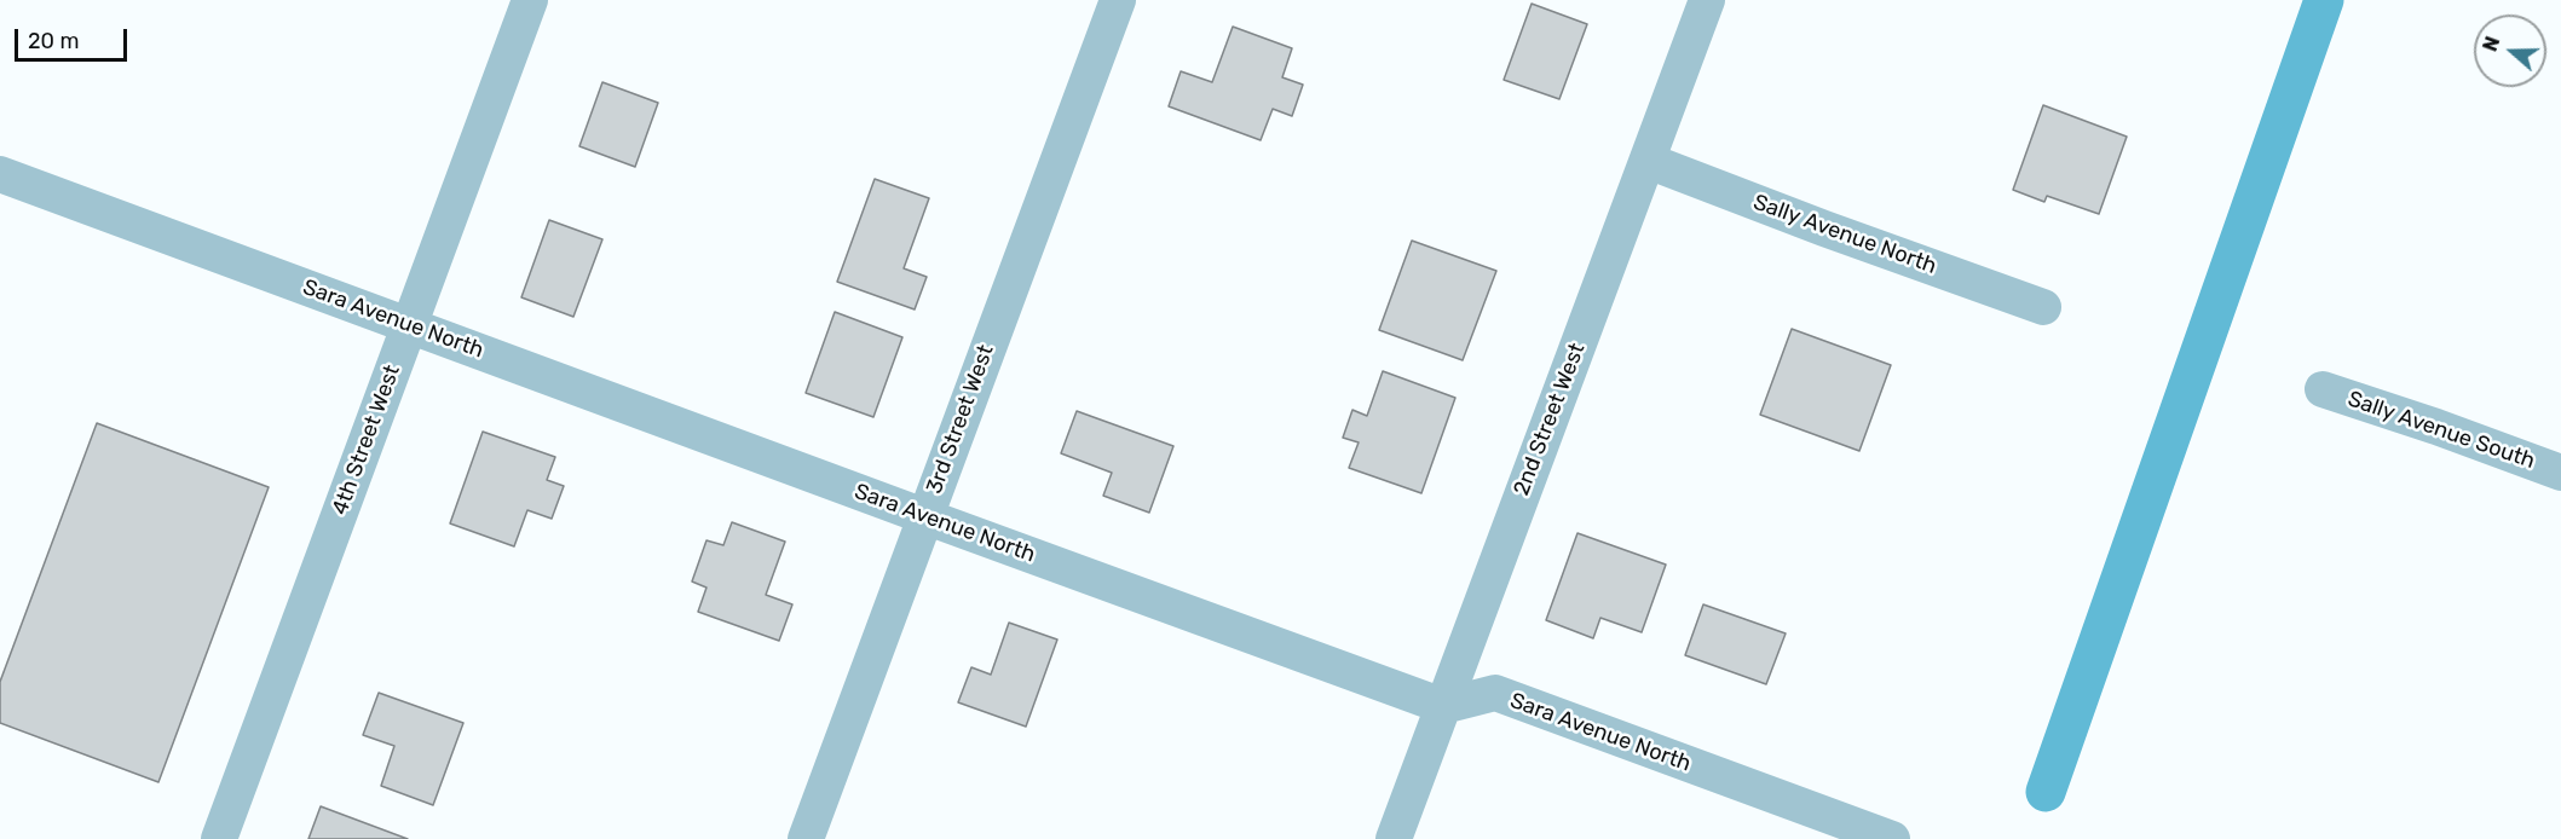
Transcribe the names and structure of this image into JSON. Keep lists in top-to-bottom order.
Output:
{
  "streets": {
    "street": [
      "Sally Avenue North",
      "Sara Avenue North",
      "3rd Street West",
      "2nd Street West",
      "Sally Avenue South",
      "4th Street West"
    ]
  },
  "crossings": [
    ["Sally Avenue North", "2nd Street West"],
    ["Sara Avenue North", "3rd Street West"],
    ["Sara Avenue North", "2nd Street West"],
    ["Sara Avenue North", "4th Street West"]
  ],
  "scale_bar": "20 m",
  "north": "left"
}
